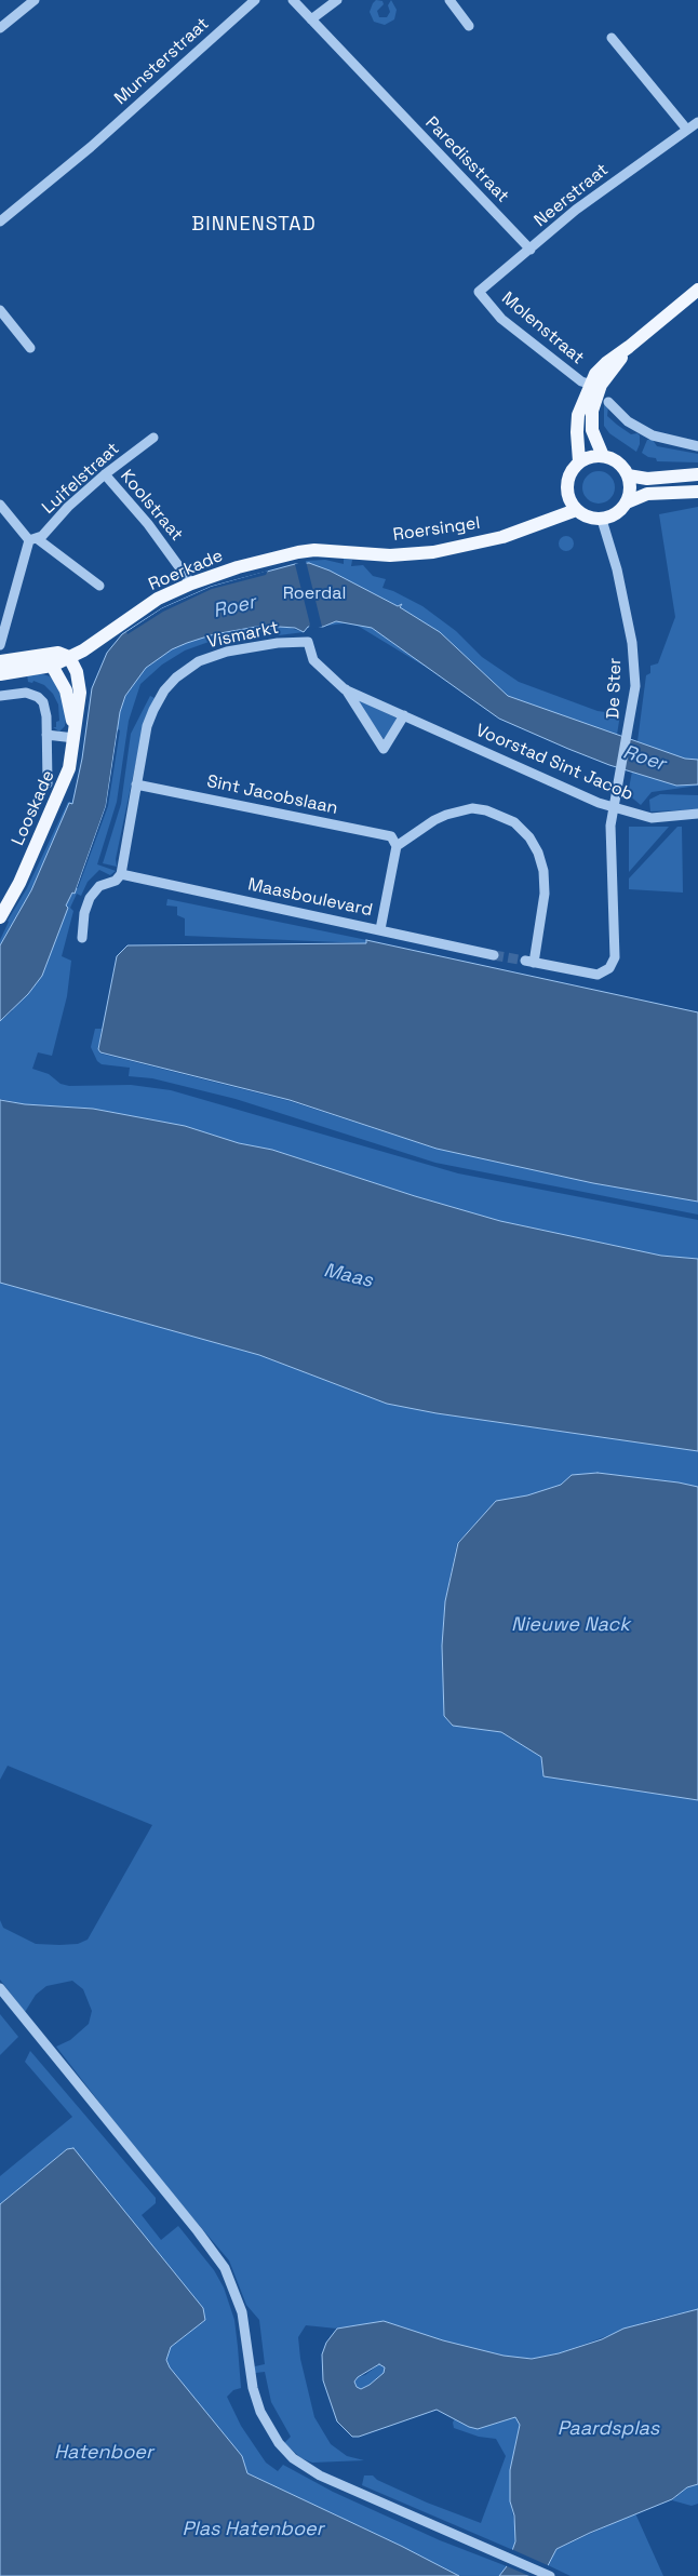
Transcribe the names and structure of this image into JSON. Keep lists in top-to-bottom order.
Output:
{
  "streets": {
    "main road": ["Roersingel", "Roerkade", "Looskade"],
    "street": [
      "Munsterstraat",
      "Paredisstraat",
      "Neerstraat",
      "Molenstraat",
      "Luifelstraat",
      "Koolstraat",
      "Vismarkt",
      "De Ster",
      "Voorstad Sint Jacob",
      "Sint Jacobslaan",
      "Maasboulevard"
    ]
  },
  "crossings": [
    ["Paredisstraat", "Neerstraat"],
    ["Neerstraat", "Molenstraat"],
    ["Luifelstraat", "Koolstraat"],
    ["Koolstraat", "Roerkade"],
    ["Roersingel", "Roerkade"],
    ["Roersingel", "De Ster"],
    ["Roerkade", "Looskade"],
    ["Vismarkt", "Voorstad Sint Jacob"],
    ["Vismarkt", "Sint Jacobslaan"],
    ["Vismarkt", "Maasboulevard"],
    ["De Ster", "Voorstad Sint Jacob"],
    ["De Ster", "Sint Jacobslaan"]
  ],
  "districts": ["BINNENSTAD"],
  "water": [
    "Roer",
    "Maas",
    "Nieuwe Nack",
    "Paardsplas",
    "Hatenboer",
    "Plas Hatenboer"
  ],
  "parks": ["Roerdal"]
}
